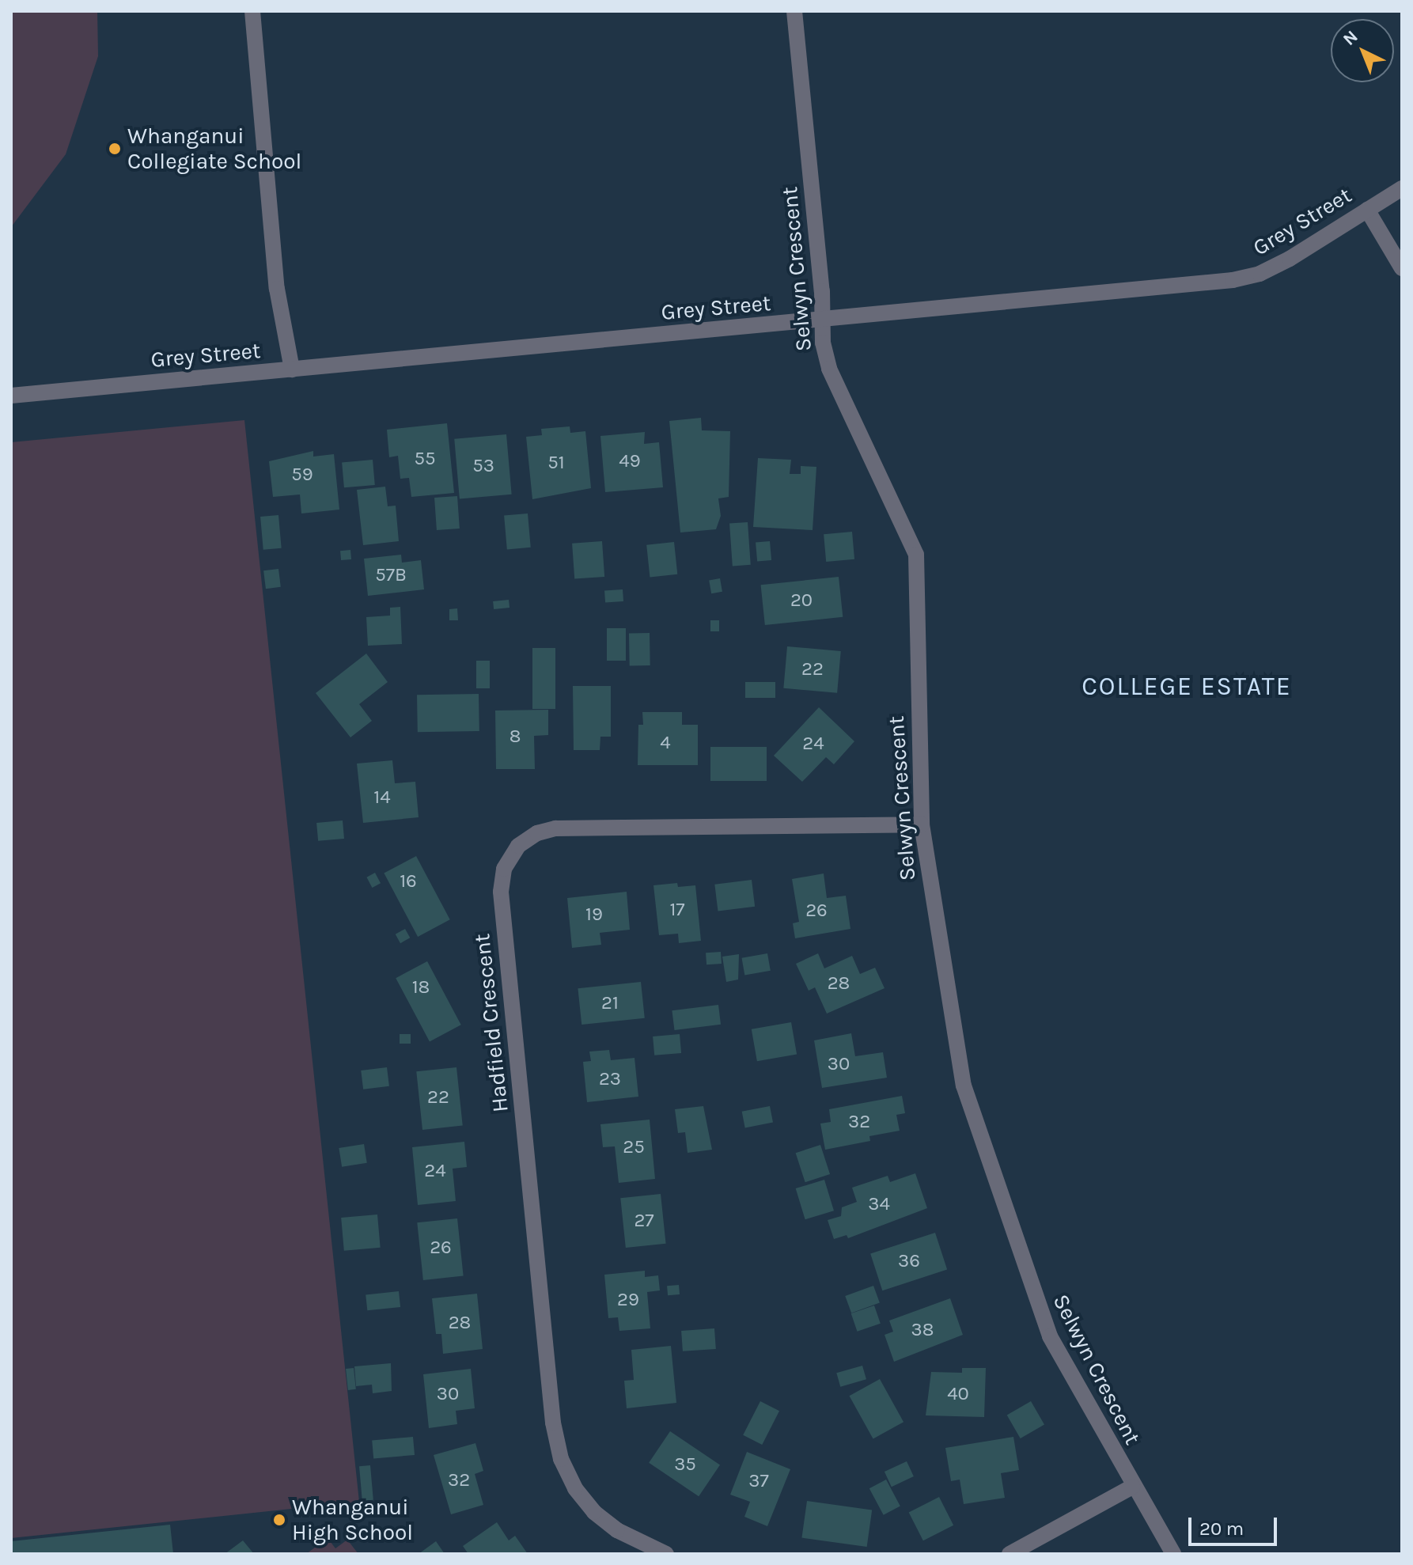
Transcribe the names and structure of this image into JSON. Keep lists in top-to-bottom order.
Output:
{
  "streets": {
    "street": ["Grey Street", "Selwyn Crescent", "Hadfield Crescent"]
  },
  "crossings": [
    ["Grey Street", "Selwyn Crescent"],
    ["Selwyn Crescent", "Hadfield Crescent"]
  ],
  "districts": ["COLLEGE ESTATE"],
  "places": ["Whanganui Collegiate School", "Whanganui High School"],
  "house_numbers": [
    "55",
    "49",
    "51",
    "53",
    "59",
    "57B",
    "20",
    "22",
    "8",
    "4",
    "24",
    "14",
    "16",
    "17",
    "26",
    "19",
    "28",
    "18",
    "21",
    "30",
    "23",
    "22",
    "32",
    "25",
    "24",
    "34",
    "27",
    "26",
    "36",
    "29",
    "28",
    "38",
    "30",
    "40",
    "35",
    "32",
    "37"
  ],
  "scale_bar": "20 m",
  "north": "top left"
}
